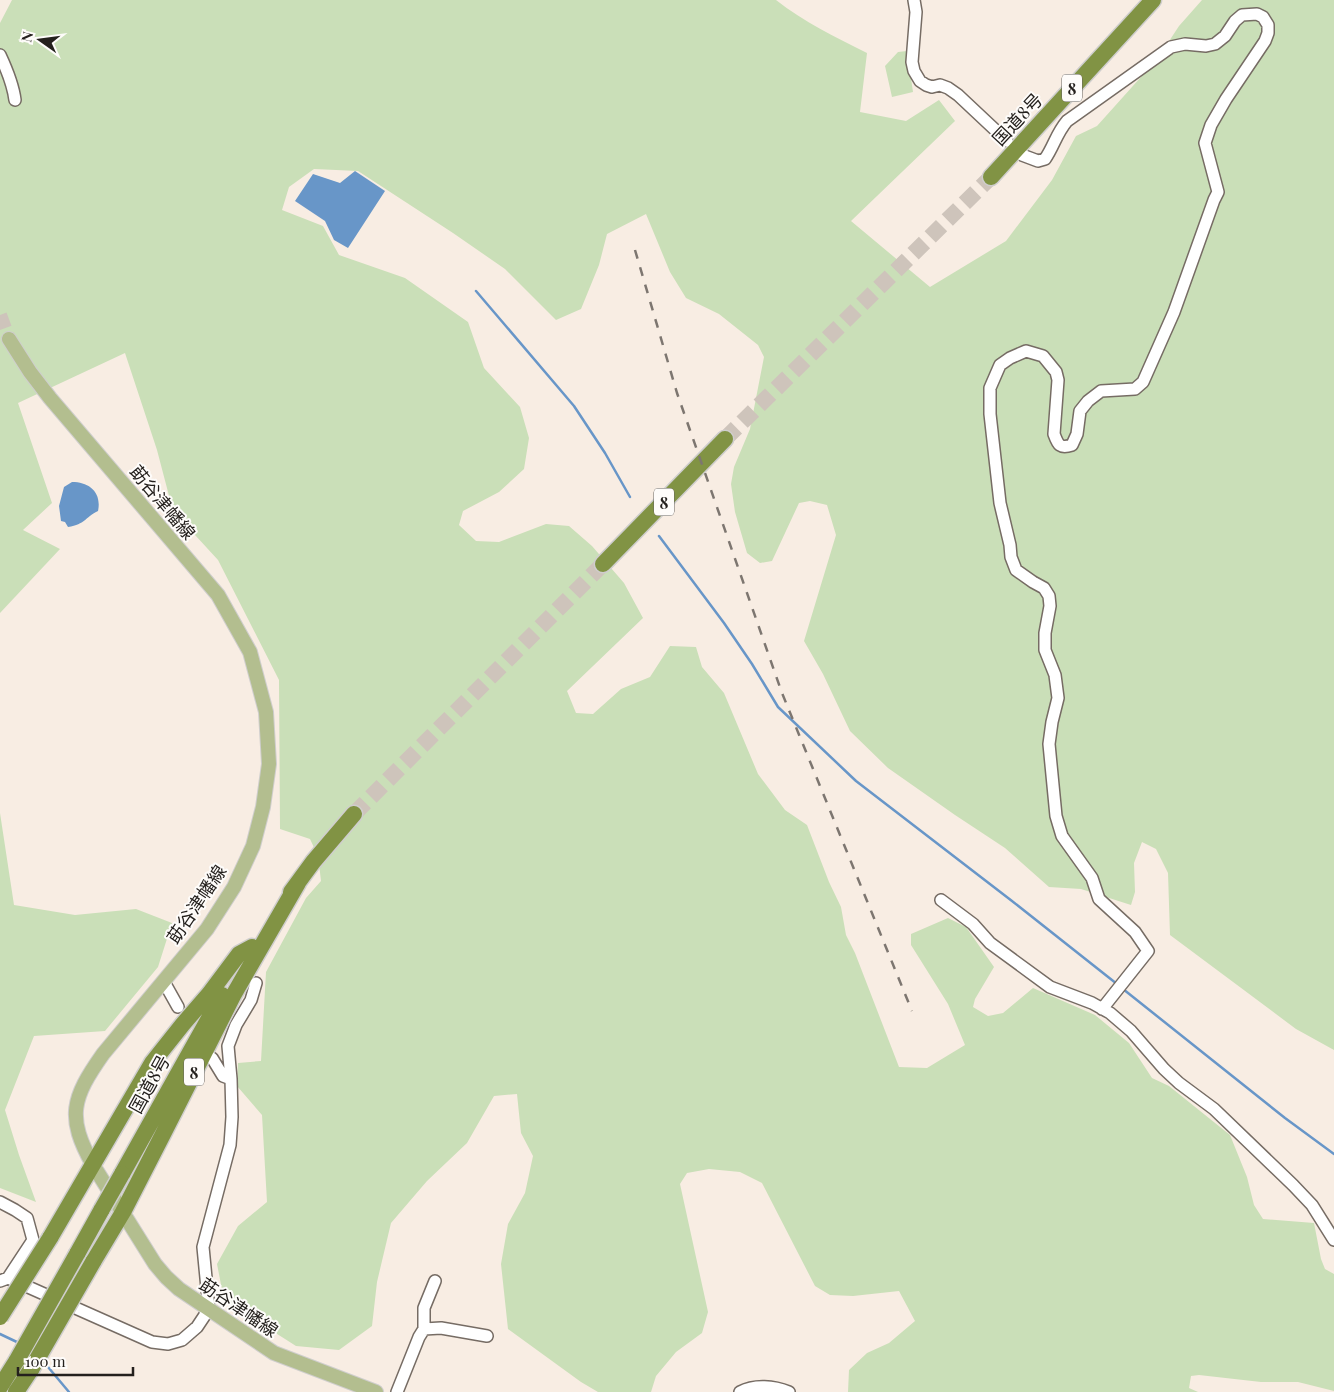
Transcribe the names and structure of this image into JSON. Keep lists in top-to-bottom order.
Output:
{
  "streets": {
    "highway": ["8", "国道8号"],
    "main road": ["莇谷津幡線"]
  },
  "crossings": [
    ["8", "国道8号"],
    ["8", "莇谷津幡線"]
  ],
  "scale_bar": "100 m",
  "north": "left"
}
